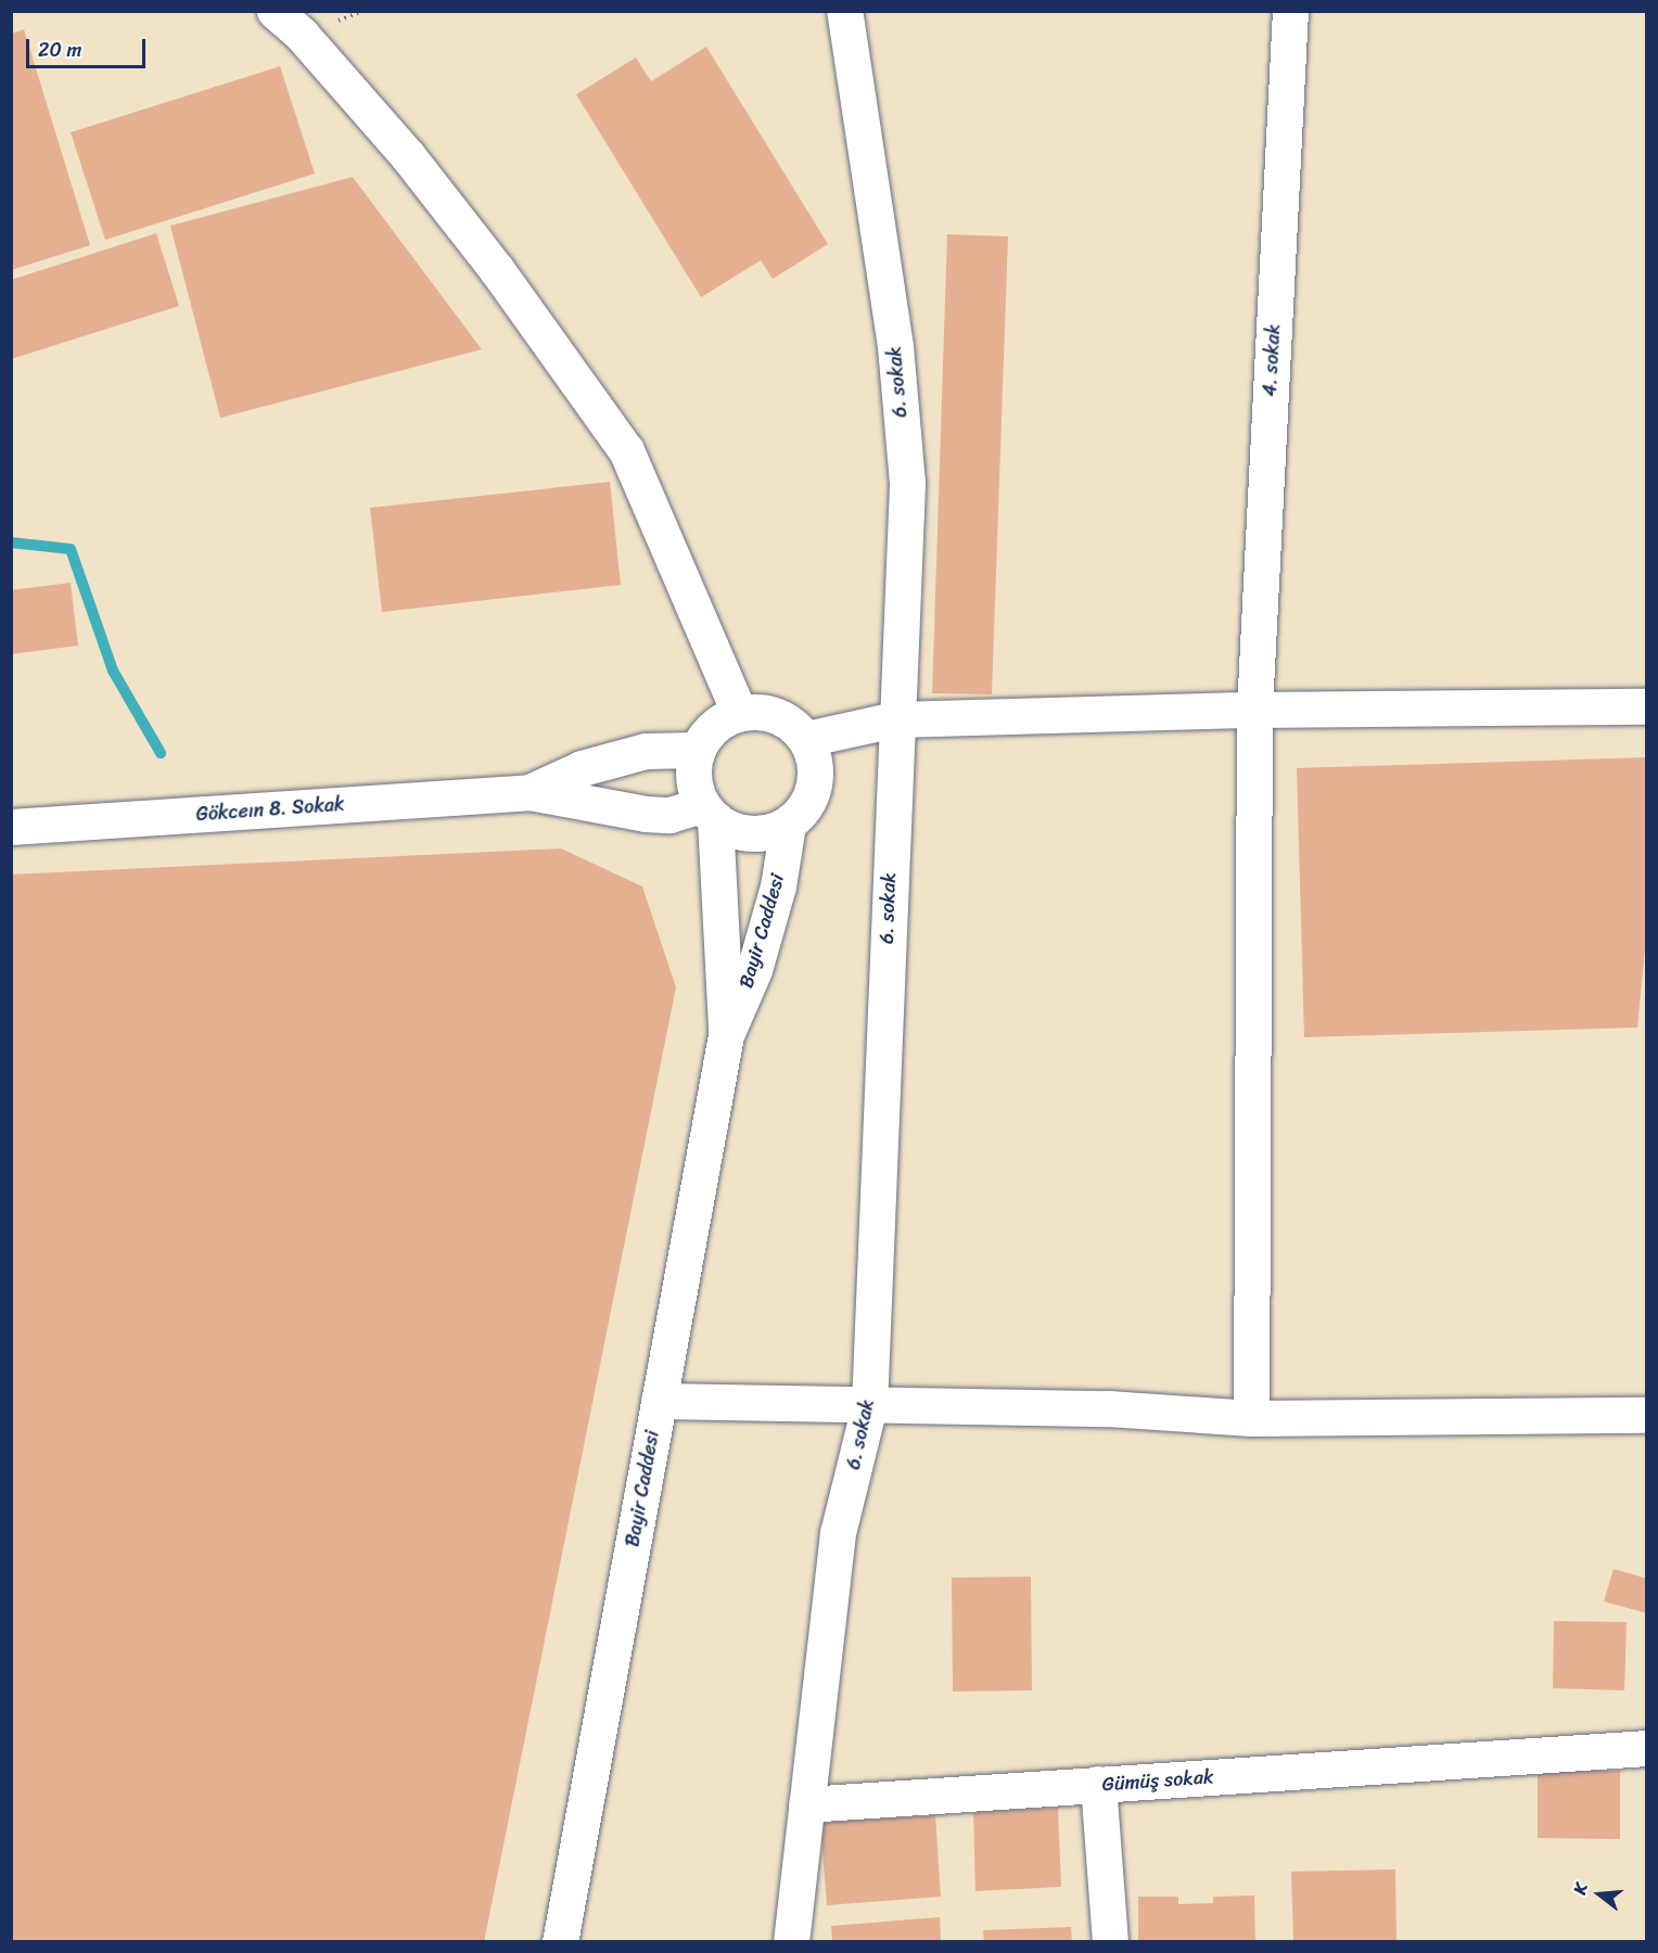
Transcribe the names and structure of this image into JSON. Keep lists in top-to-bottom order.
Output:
{
  "streets": {
    "street": [
      "4. sokak",
      "6. sokak",
      "Gökceın 8. Sokak",
      "Bayir Caddesi",
      "Gümüş sokak"
    ]
  },
  "crossings": [
    ["6. sokak", "Gümüş sokak"],
    ["Gökceın 8. Sokak", "Bayir Caddesi"]
  ],
  "scale_bar": "20 m",
  "north": "left"
}
